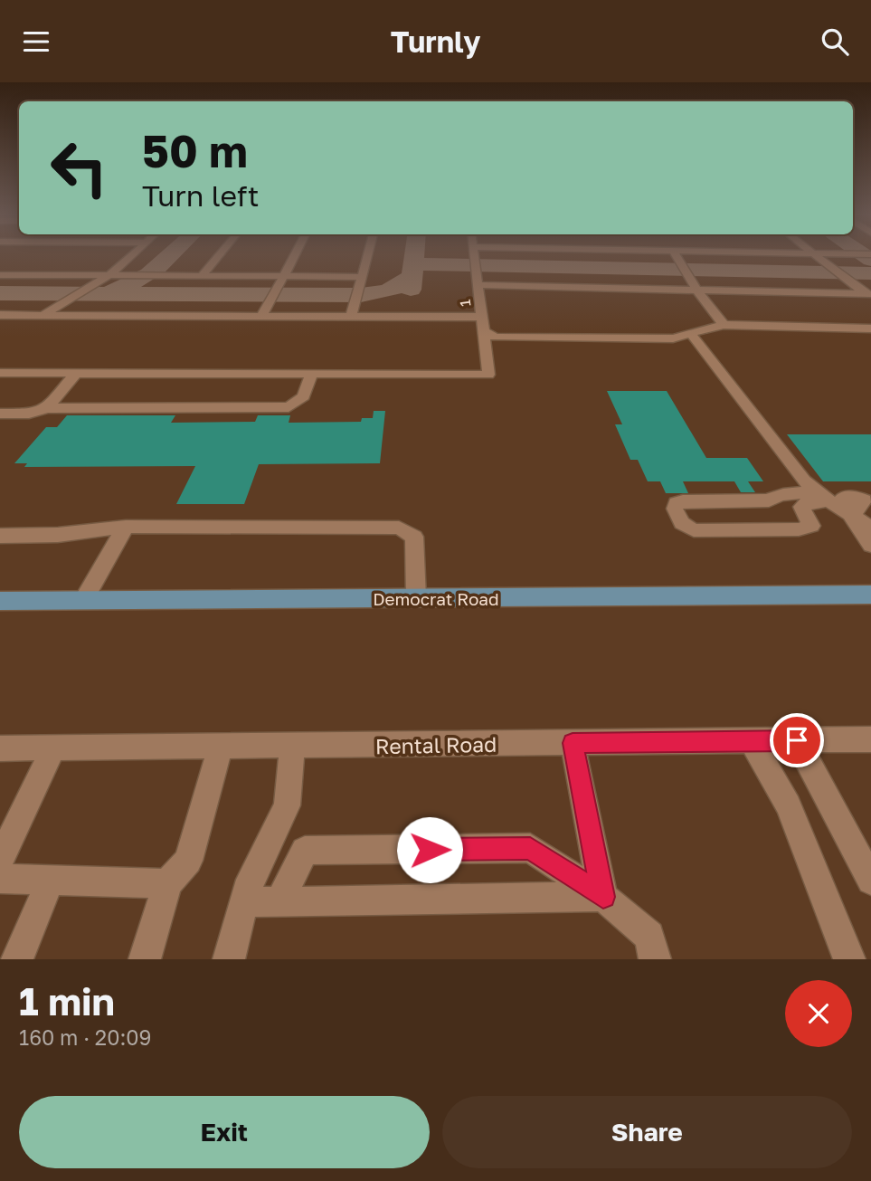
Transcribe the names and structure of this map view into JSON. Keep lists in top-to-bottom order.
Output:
{
  "streets": {
    "main road": ["Democrat Road"],
    "street": ["1", "Rental Road"]
  },
  "page": {
    "header": "Turnly",
    "turn": ["50 m", "Turn left"],
    "heading": ["1 min", "160 m · 20:09"],
    "buttons": ["Exit", "Share"]
  }
}
